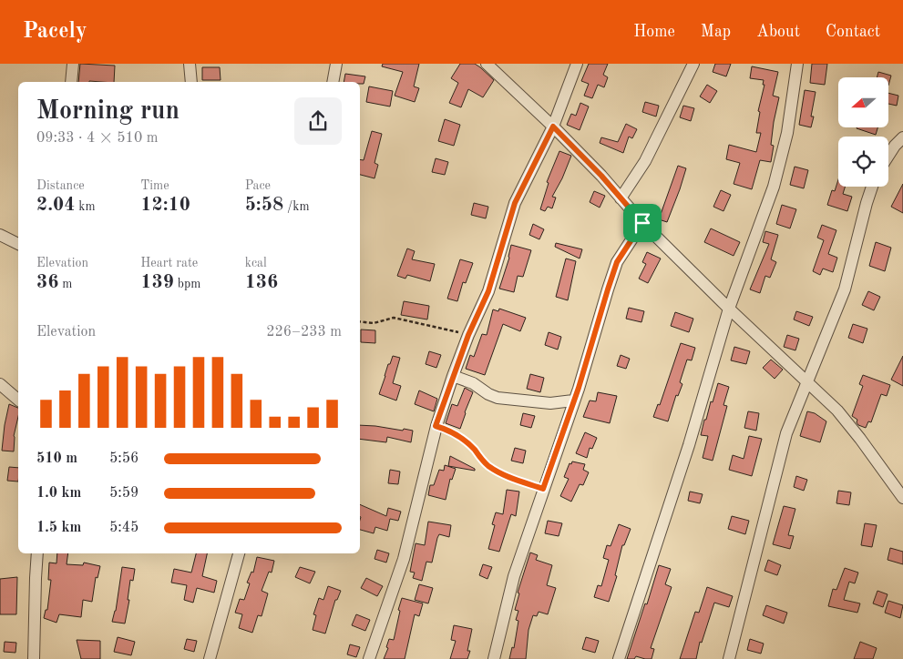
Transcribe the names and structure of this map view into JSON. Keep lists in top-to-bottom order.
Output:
{
  "north": "left",
  "page": {
    "header": "Pacely",
    "nav": [
      "Home",
      "Map",
      "About",
      "Contact"
    ],
    "heading": ["Morning run", "09:33 · 4 × 510 m"],
    "stats": [
      ["Distance", "2.04 km"],
      ["Time", "12:10"],
      ["Pace", "5:58 /km"],
      ["Elevation", "36 m"],
      ["Heart rate", "139 bpm"],
      ["kcal", "136"]
    ],
    "chart": ["Elevation", "226–233 m"],
    "list": [
      {
        "name": "510 m",
        "note": "5:56"
      },
      {
        "name": "1.0 km",
        "note": "5:59"
      },
      {
        "name": "1.5 km",
        "note": "5:45"
      }
    ]
  }
}
